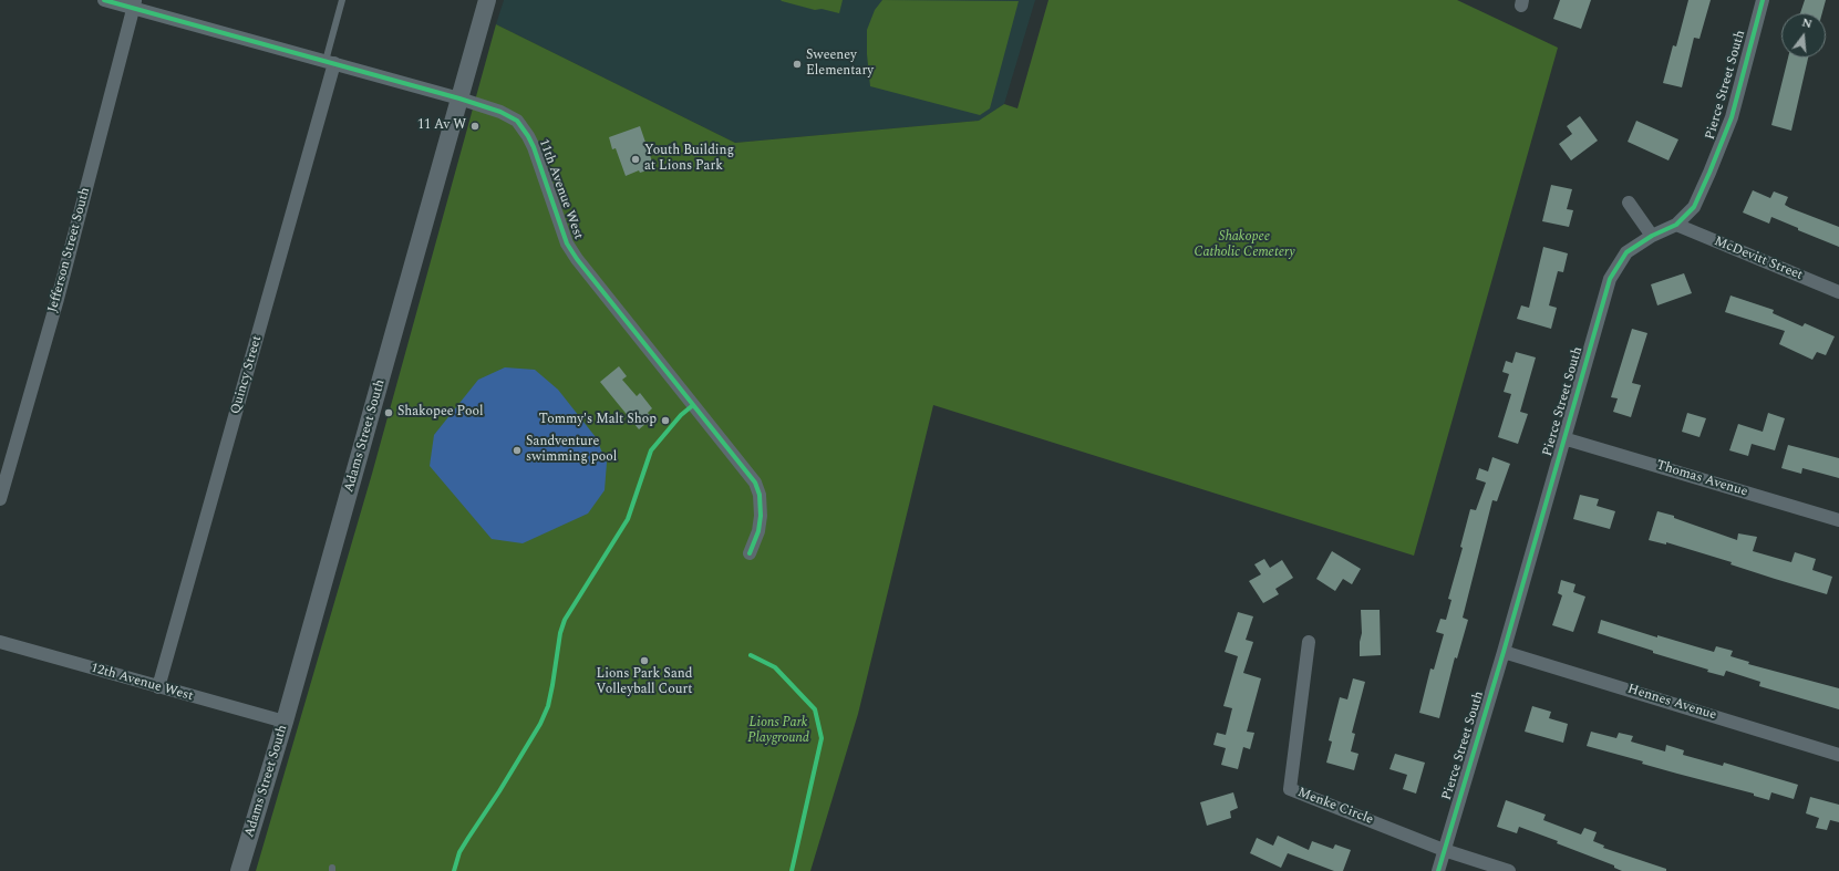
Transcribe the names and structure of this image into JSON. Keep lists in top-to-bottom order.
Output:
{
  "streets": {
    "street": [
      "Pierce Street South",
      "11th Avenue West",
      "Jefferson Street South",
      "McDevitt Street",
      "Quincy Street",
      "Adams Street South",
      "Thomas Avenue",
      "12th Avenue West",
      "Hennes Avenue",
      "Menke Circle"
    ]
  },
  "crossings": [
    ["Pierce Street South", "McDevitt Street"],
    ["Pierce Street South", "Thomas Avenue"],
    ["Pierce Street South", "Hennes Avenue"],
    ["Pierce Street South", "Menke Circle"],
    ["11th Avenue West", "Jefferson Street South"],
    ["11th Avenue West", "Quincy Street"],
    ["11th Avenue West", "Adams Street South"],
    ["Quincy Street", "12th Avenue West"],
    ["Adams Street South", "12th Avenue West"]
  ],
  "parks": ["Shakopee Catholic Cemetery", "Lions Park Playground"],
  "places": [
    "Sweeney Elementary",
    "11 Av W",
    "Youth Building at Lions Park",
    "Shakopee Pool",
    "Tommy's Malt Shop",
    "Sandventure swimming pool",
    "Lions Park Sand Volleyball Court"
  ],
  "north": "top"
}
